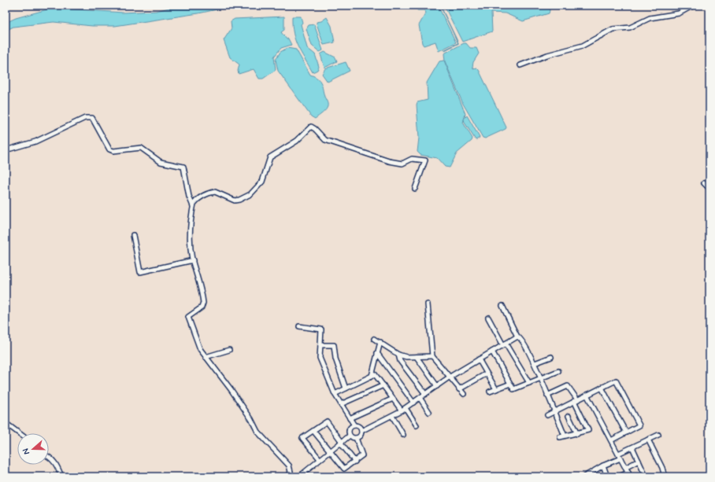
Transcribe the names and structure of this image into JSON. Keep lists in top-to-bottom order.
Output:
{
  "north": "left"
}
